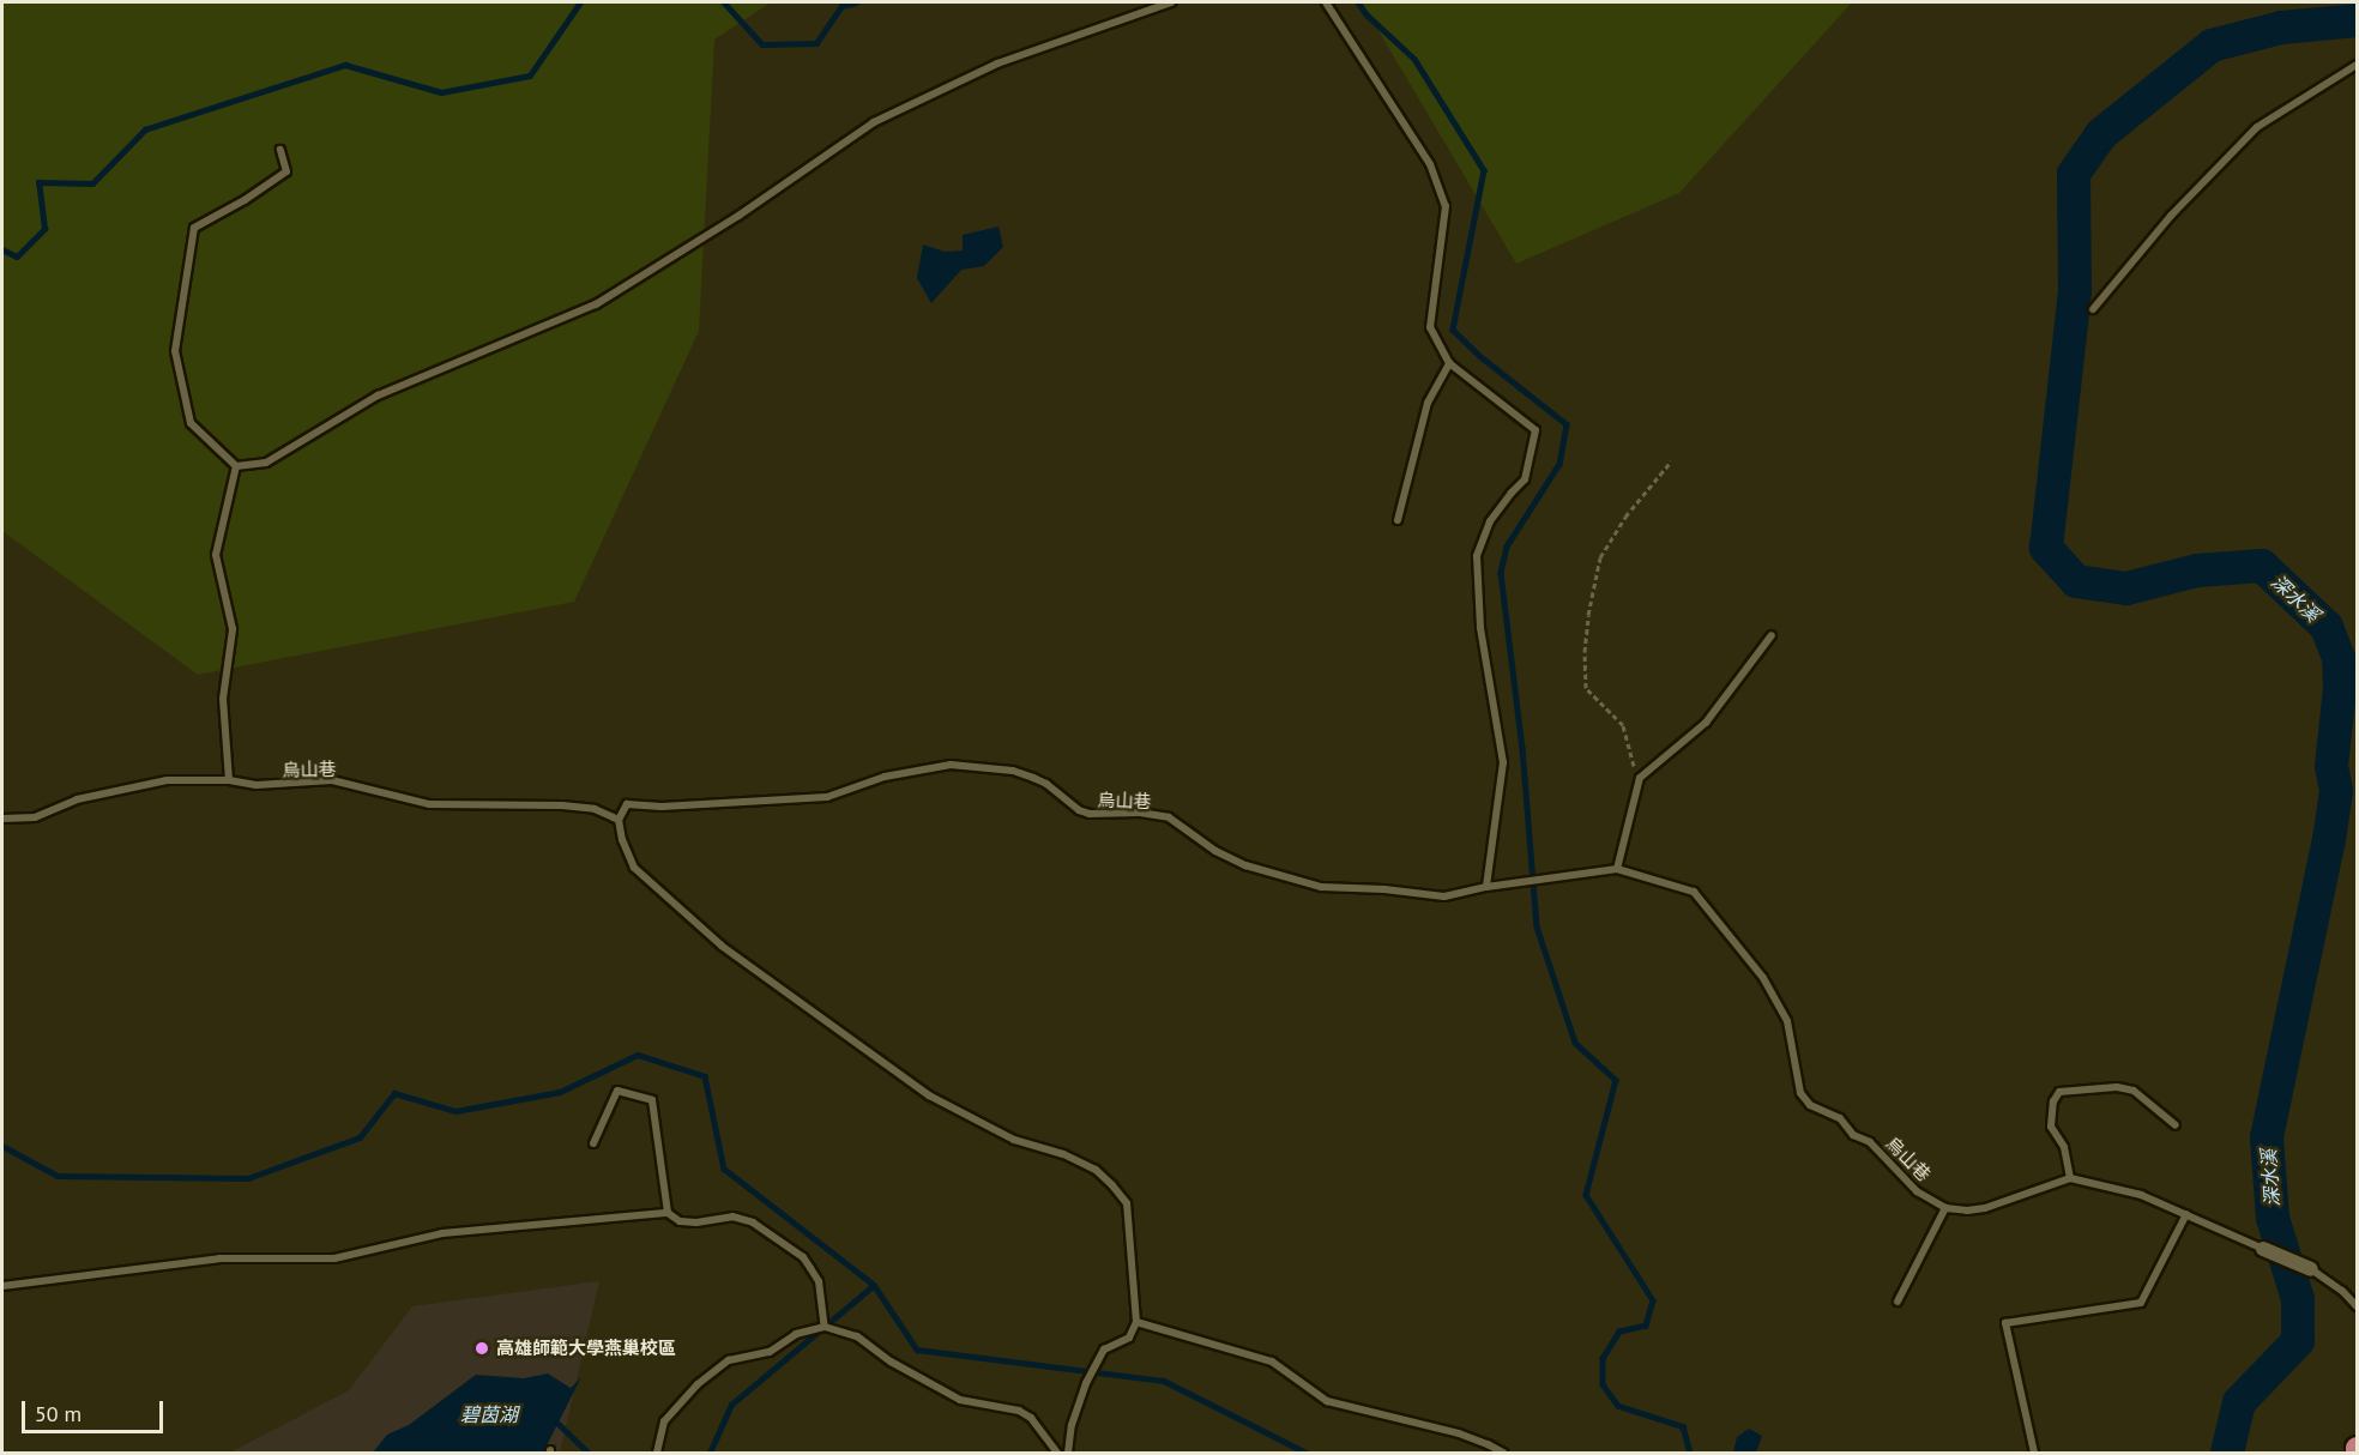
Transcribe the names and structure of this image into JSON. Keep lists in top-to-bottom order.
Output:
{
  "streets": {
    "lane": ["烏山巷"]
  },
  "water": ["深水溪", "碧茵湖"],
  "places": ["高雄師範大學燕巢校區"],
  "scale_bar": "50 m"
}
